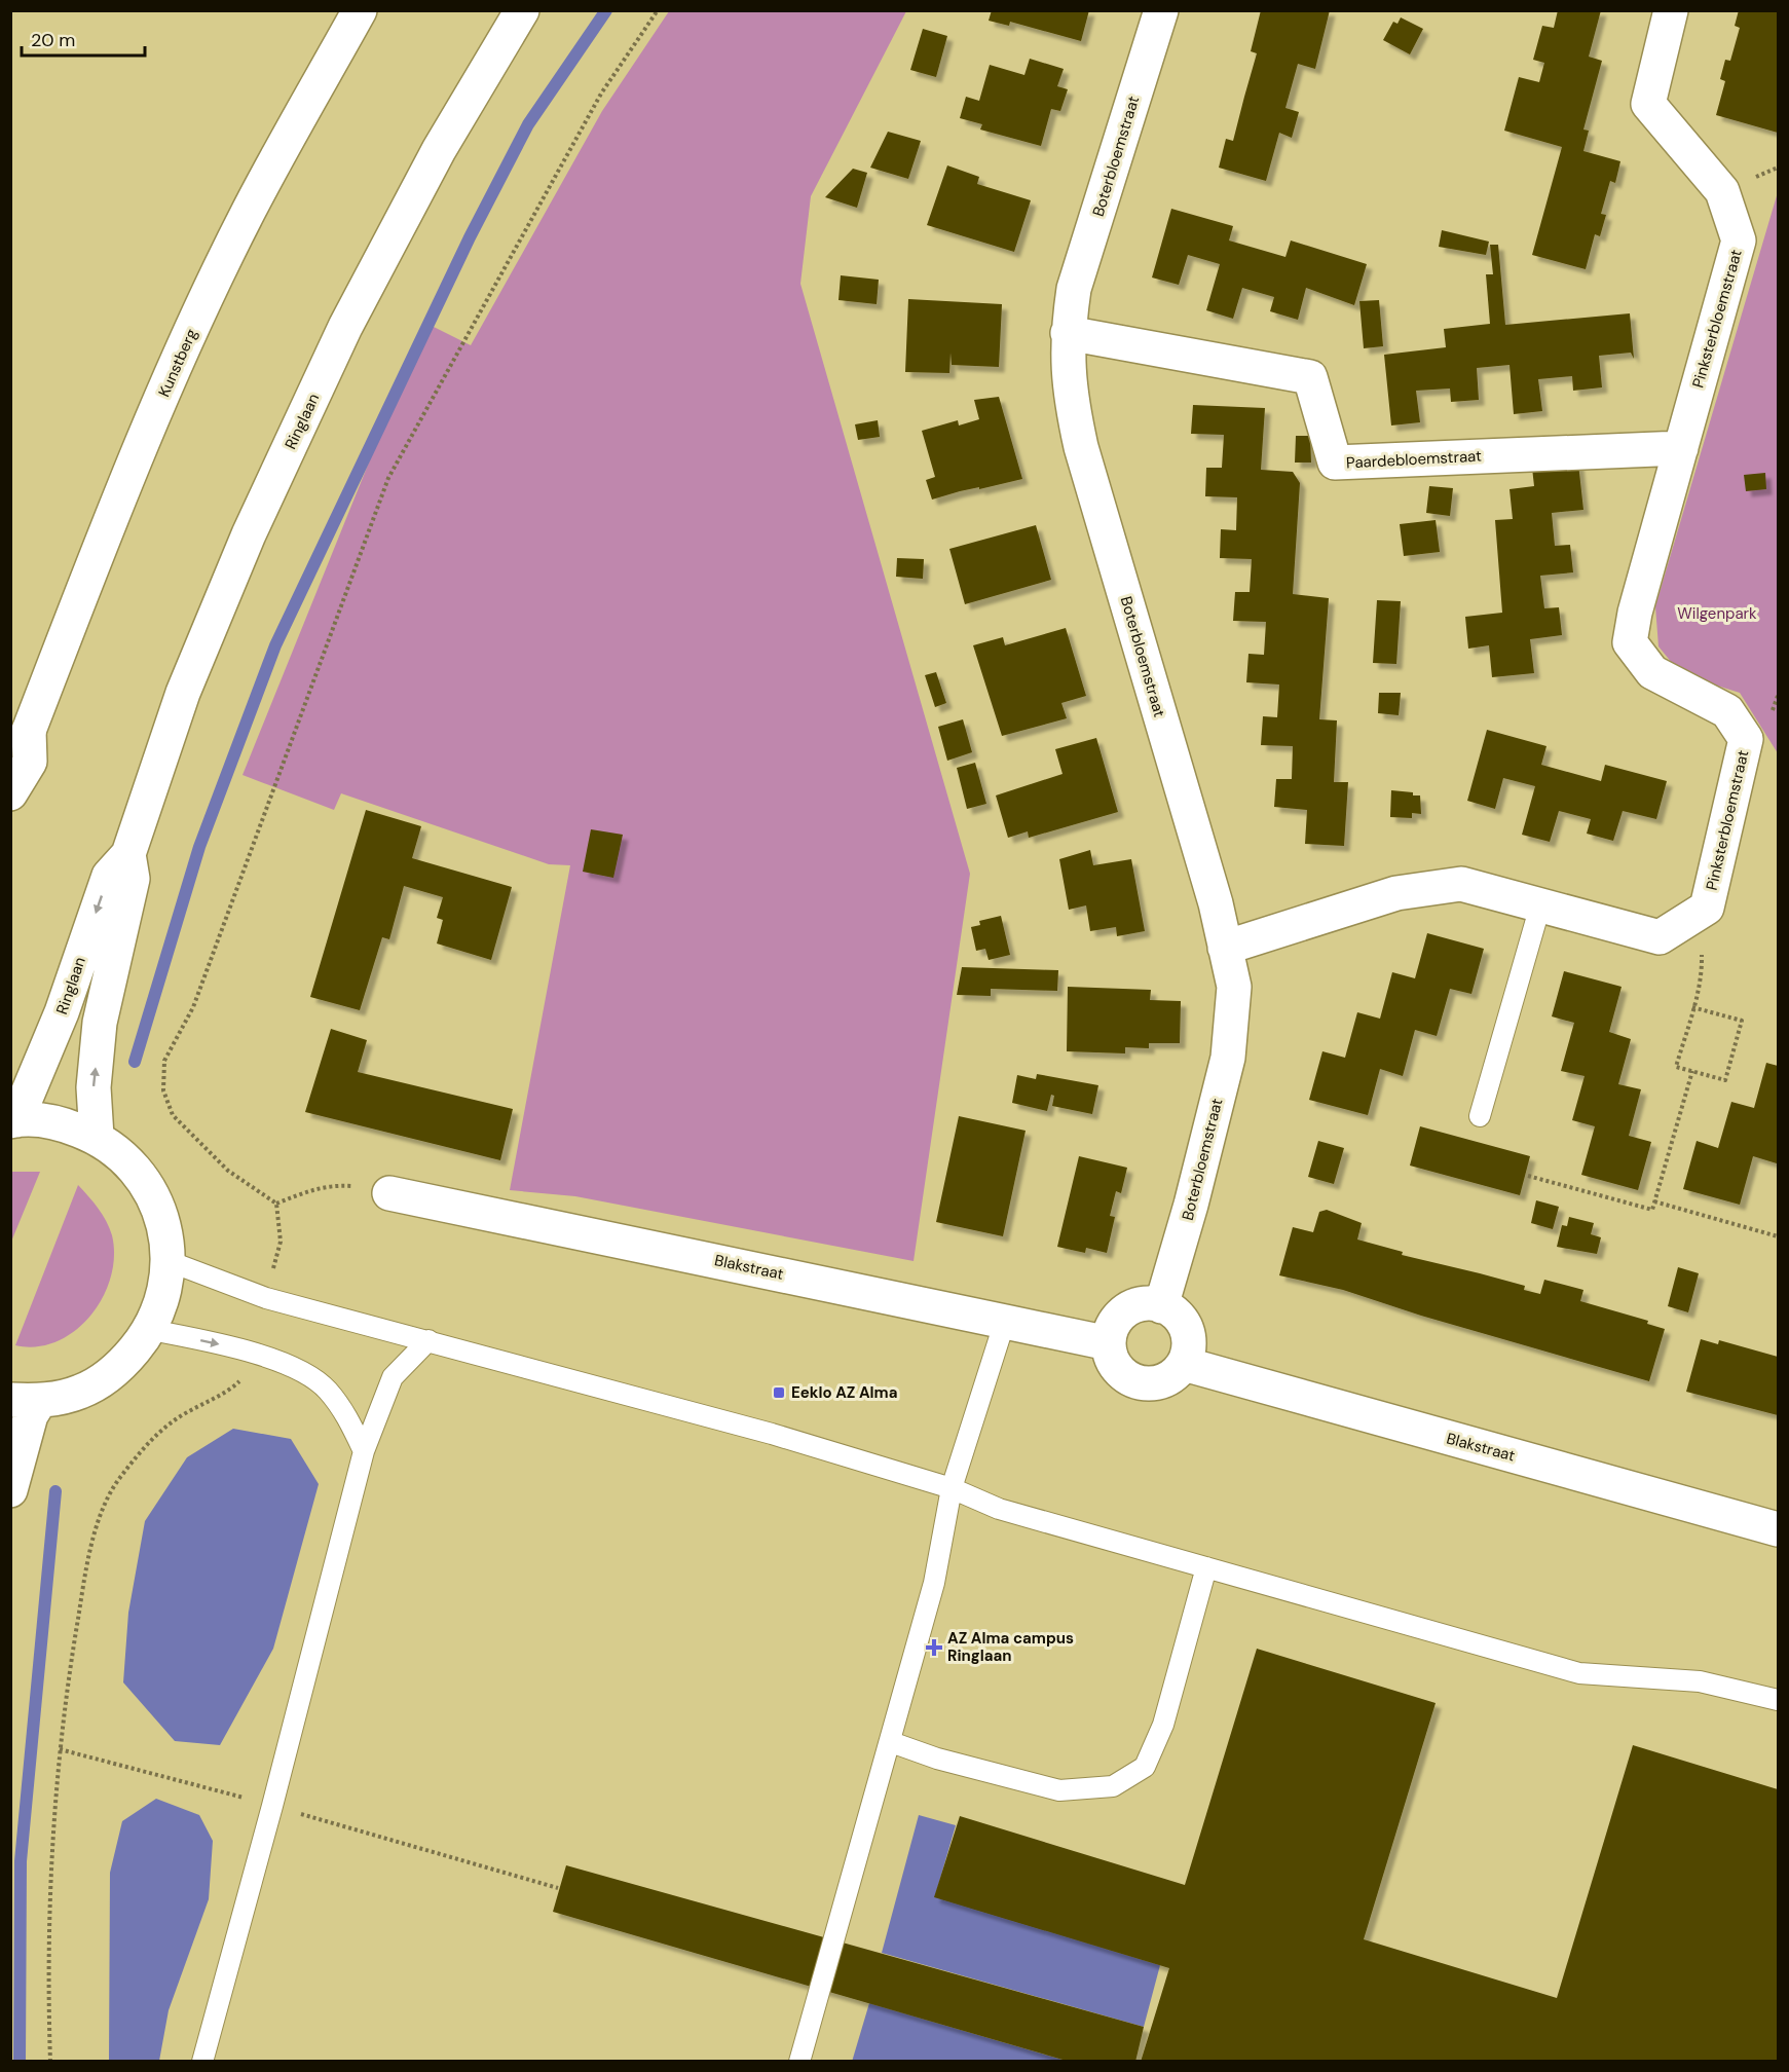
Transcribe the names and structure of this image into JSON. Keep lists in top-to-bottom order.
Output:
{
  "streets": {
    "street": [
      "Boterbloemstraat",
      "Pinksterbloemstraat",
      "Kunstberg",
      "Ringlaan",
      "Paardebloemstraat",
      "Blakstraat"
    ]
  },
  "crossings": [
    ["Boterbloemstraat", "Pinksterbloemstraat"],
    ["Boterbloemstraat", "Paardebloemstraat"],
    ["Boterbloemstraat", "Blakstraat"],
    ["Pinksterbloemstraat", "Paardebloemstraat"]
  ],
  "parks": ["Wilgenpark"],
  "places": {
    "transit": ["Eeklo AZ Alma"],
    "health": ["AZ Alma campus Ringlaan"]
  },
  "scale_bar": "20 m"
}
